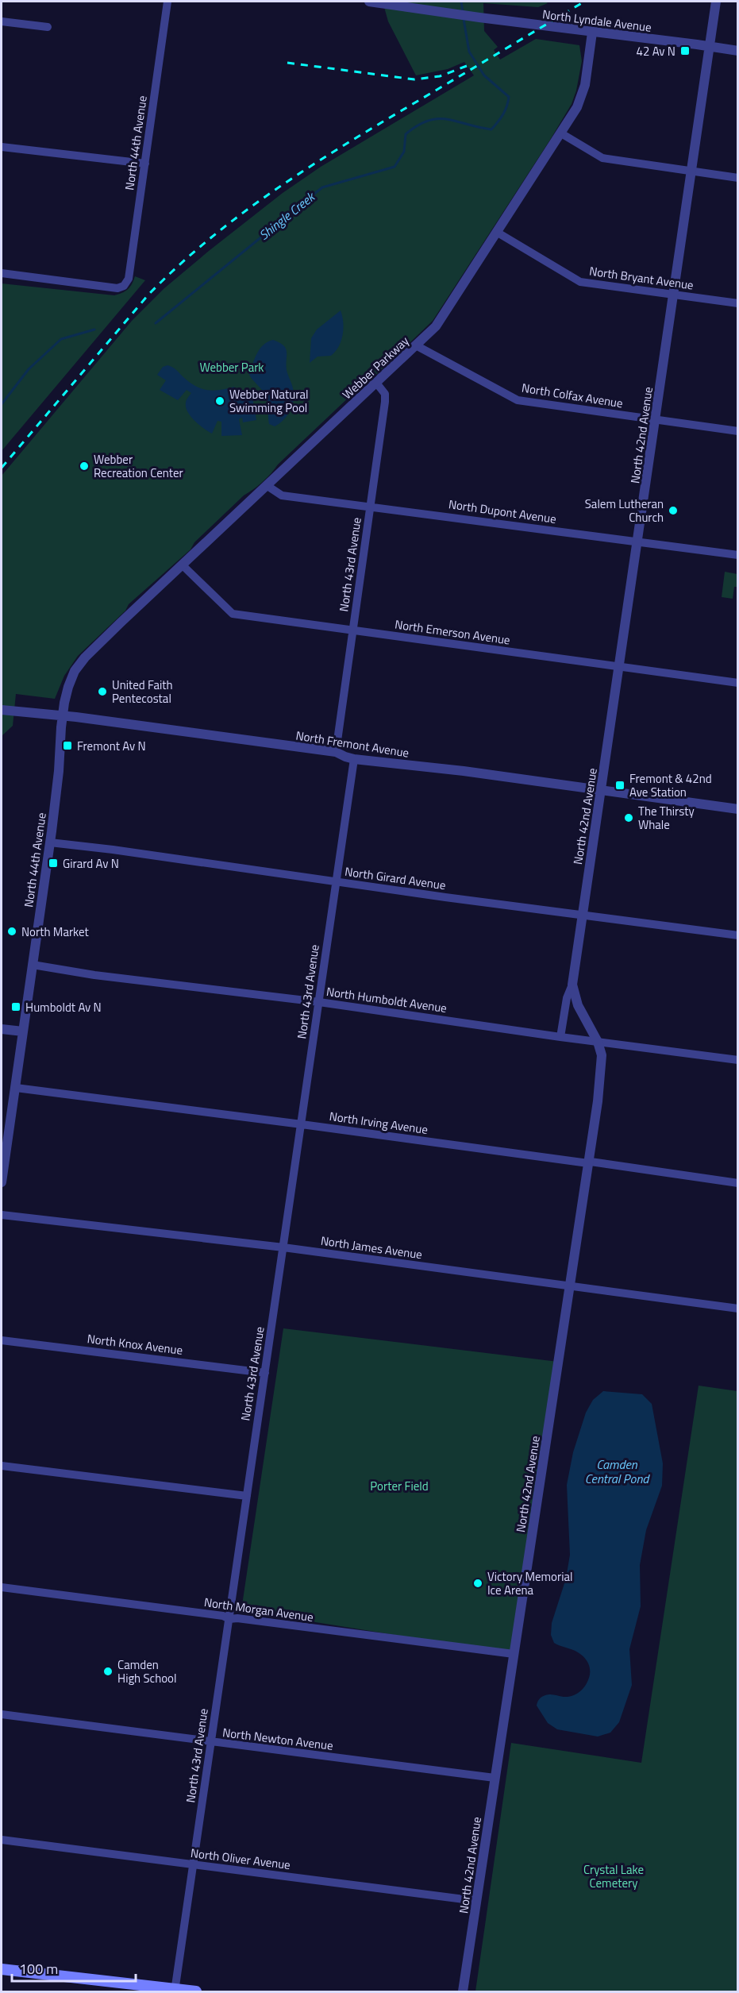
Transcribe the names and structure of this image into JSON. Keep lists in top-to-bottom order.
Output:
{
  "streets": {
    "street": [
      "North Lyndale Avenue",
      "North 44th Avenue",
      "North Bryant Avenue",
      "Webber Parkway",
      "North Colfax Avenue",
      "North 42nd Avenue",
      "North Dupont Avenue",
      "North 43rd Avenue",
      "North Emerson Avenue",
      "North Fremont Avenue",
      "North Girard Avenue",
      "North Humboldt Avenue",
      "North Irving Avenue",
      "North James Avenue",
      "North Knox Avenue",
      "North Morgan Avenue",
      "North Newton Avenue",
      "North Oliver Avenue"
    ]
  },
  "crossings": [
    ["North Lyndale Avenue", "Webber Parkway"],
    ["North Lyndale Avenue", "North 42nd Avenue"],
    ["North 44th Avenue", "Webber Parkway"],
    ["North 44th Avenue", "North Fremont Avenue"],
    ["North 44th Avenue", "North Girard Avenue"],
    ["North 44th Avenue", "North Humboldt Avenue"],
    ["North 44th Avenue", "North Irving Avenue"],
    ["North Bryant Avenue", "Webber Parkway"],
    ["North Bryant Avenue", "North 42nd Avenue"],
    ["Webber Parkway", "North Colfax Avenue"],
    ["Webber Parkway", "North Dupont Avenue"],
    ["Webber Parkway", "North 43rd Avenue"],
    ["Webber Parkway", "North Emerson Avenue"],
    ["North Colfax Avenue", "North 42nd Avenue"],
    ["North 42nd Avenue", "North Dupont Avenue"],
    ["North 42nd Avenue", "North Emerson Avenue"],
    ["North 42nd Avenue", "North Fremont Avenue"],
    ["North 42nd Avenue", "North Girard Avenue"],
    ["North 42nd Avenue", "North Humboldt Avenue"],
    ["North 42nd Avenue", "North Irving Avenue"],
    ["North 42nd Avenue", "North James Avenue"],
    ["North 42nd Avenue", "North Morgan Avenue"],
    ["North 42nd Avenue", "North Newton Avenue"],
    ["North 42nd Avenue", "North Oliver Avenue"],
    ["North Dupont Avenue", "North 43rd Avenue"],
    ["North 43rd Avenue", "North Emerson Avenue"],
    ["North 43rd Avenue", "North Fremont Avenue"],
    ["North 43rd Avenue", "North Girard Avenue"],
    ["North 43rd Avenue", "North Humboldt Avenue"],
    ["North 43rd Avenue", "North Irving Avenue"],
    ["North 43rd Avenue", "North James Avenue"],
    ["North 43rd Avenue", "North Knox Avenue"],
    ["North 43rd Avenue", "North Morgan Avenue"],
    ["North 43rd Avenue", "North Newton Avenue"],
    ["North 43rd Avenue", "North Oliver Avenue"]
  ],
  "water": ["Shingle Creek", "Camden Central Pond"],
  "parks": ["Webber Park", "Porter Field", "Crystal Lake Cemetery"],
  "places": {
    "transit": [
      "42 Av N",
      "Fremont Av N",
      "Fremont & 42nd Ave Station",
      "Girard Av N",
      "Humboldt Av N"
    ],
    "other": [
      "Webber Natural Swimming Pool",
      "Webber Recreation Center",
      "Salem Lutheran Church",
      "United Faith Pentecostal",
      "The Thirsty Whale",
      "North Market",
      "Victory Memorial Ice Arena",
      "Camden High School"
    ]
  },
  "scale_bar": "100 m"
}
